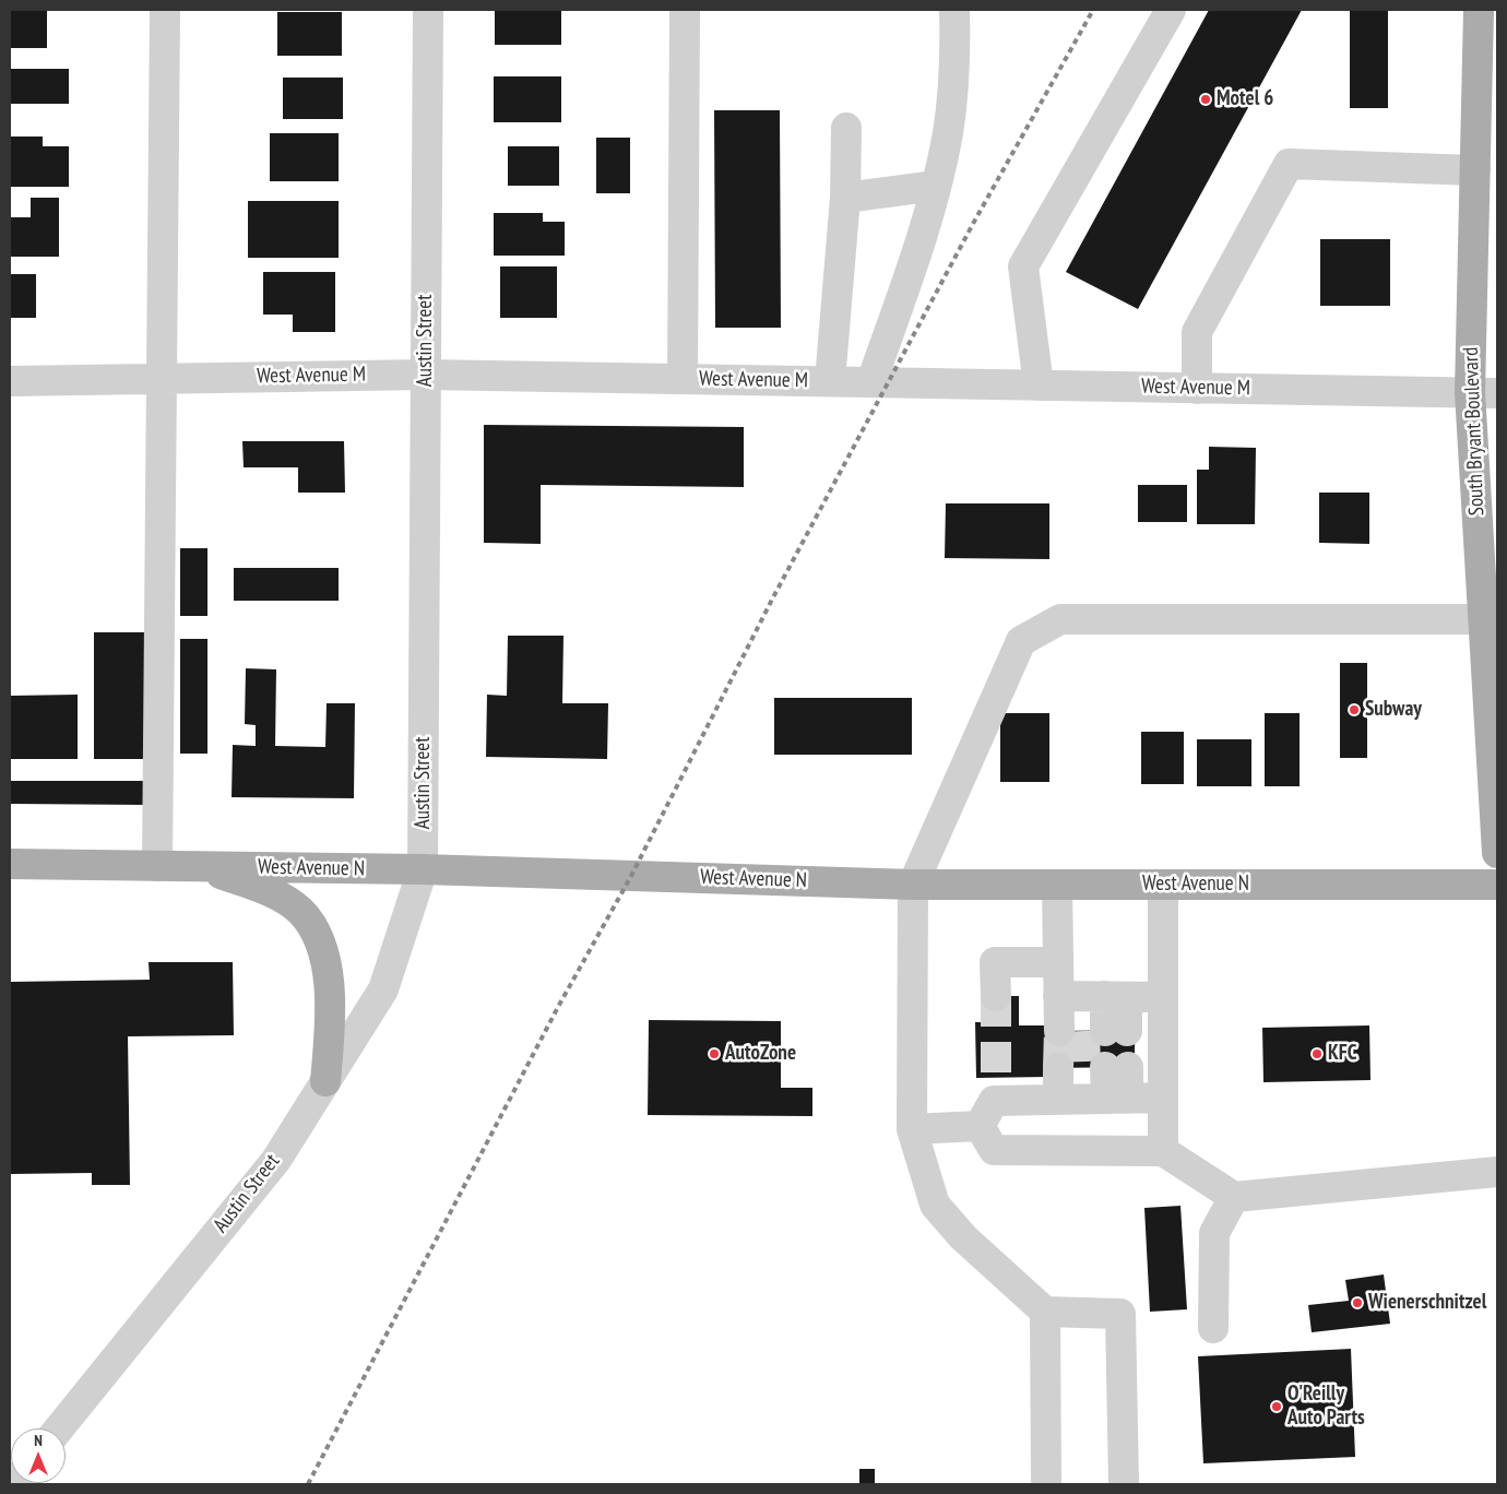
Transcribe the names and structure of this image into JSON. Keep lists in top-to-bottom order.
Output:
{
  "streets": {
    "main road": ["South Bryant Boulevard", "West Avenue N"],
    "street": ["Austin Street", "West Avenue M"]
  },
  "crossings": [
    ["Austin Street", "West Avenue M"],
    ["Austin Street", "West Avenue N"],
    ["West Avenue M", "South Bryant Boulevard"]
  ],
  "places": [
    "Motel 6",
    "Subway",
    "AutoZone",
    "KFC",
    "Wienerschnitzel",
    "O'Reilly Auto Parts"
  ],
  "north": "top"
}
